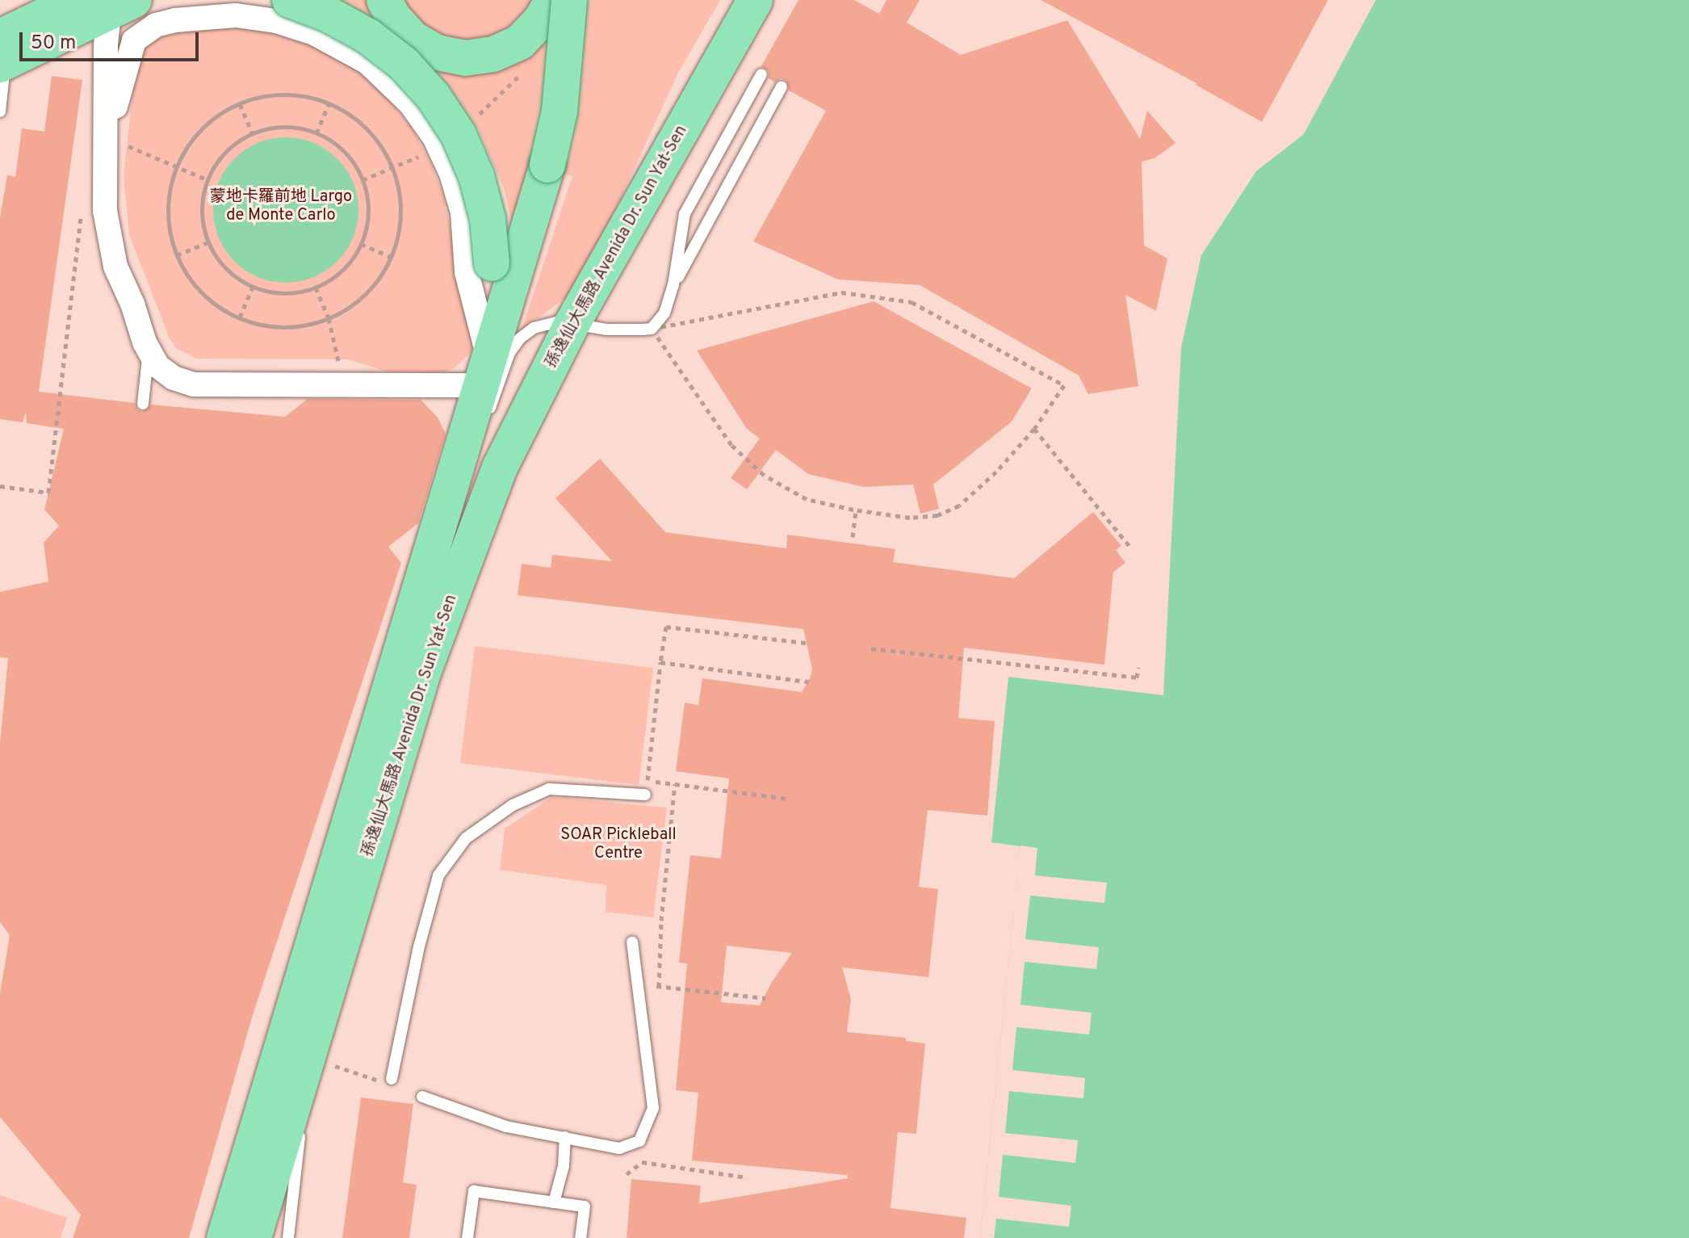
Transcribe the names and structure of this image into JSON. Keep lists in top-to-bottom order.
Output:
{
  "streets": {
    "main road": ["孫逸仙大馬路 Avenida Dr. Sun Yat-Sen"]
  },
  "parks": ["蒙地卡羅前地 Largo de Monte Carlo", "SOAR Pickleball Centre"],
  "scale_bar": "50 m"
}
